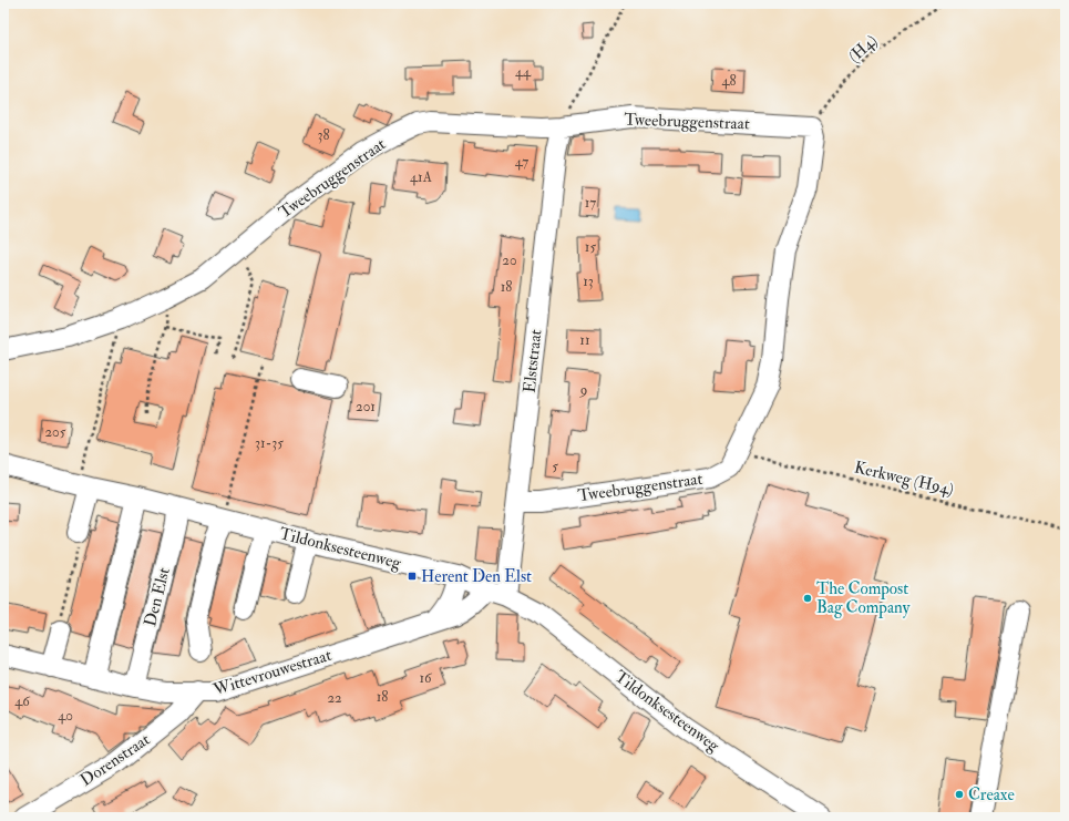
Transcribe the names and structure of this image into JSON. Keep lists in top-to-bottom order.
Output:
{
  "streets": {
    "street": [
      "Tweebruggenstraat",
      "Elststraat",
      "Tildonksesteenweg",
      "Den Elst",
      "Wittevrouwestraat",
      "Dorenstraat"
    ],
    "path": ["(H4)", "Kerkweg (H94)"]
  },
  "crossings": [
    ["(H4)", "Tweebruggenstraat"],
    ["Tweebruggenstraat", "Elststraat"],
    ["Tweebruggenstraat", "Kerkweg (H94)"],
    ["Elststraat", "Tildonksesteenweg"],
    ["Tildonksesteenweg", "Den Elst"],
    ["Tildonksesteenweg", "Wittevrouwestraat"],
    ["Den Elst", "Wittevrouwestraat"],
    ["Wittevrouwestraat", "Dorenstraat"]
  ],
  "places": {
    "transit": ["Herent Den Elst"],
    "other": ["The Compost Bag Company", "Creaxe"]
  },
  "house_numbers": [
    "44",
    "48",
    "38",
    "47",
    "41A",
    "17",
    "15",
    "20",
    "13",
    "18",
    "11",
    "9",
    "201",
    "205",
    "31-35",
    "5",
    "16",
    "18",
    "22",
    "46",
    "40"
  ]
}
